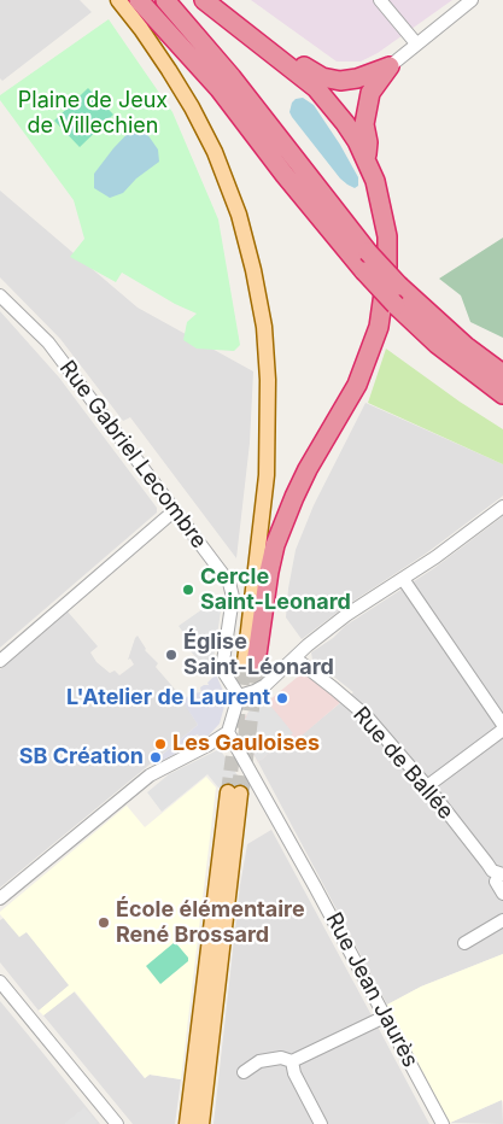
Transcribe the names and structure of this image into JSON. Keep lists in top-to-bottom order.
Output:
{
  "streets": {
    "street": ["Rue Gabriel Lecombre", "Rue de Ballée", "Rue Jean Jaurès"]
  },
  "parks": ["Plaine de Jeux de Villechien"],
  "places": [
    "Cercle Saint-Leonard",
    "Église Saint-Léonard",
    "L'Atelier de Laurent",
    "Les Gauloises",
    "SB Création",
    "École élémentaire René Brossard"
  ]
}
